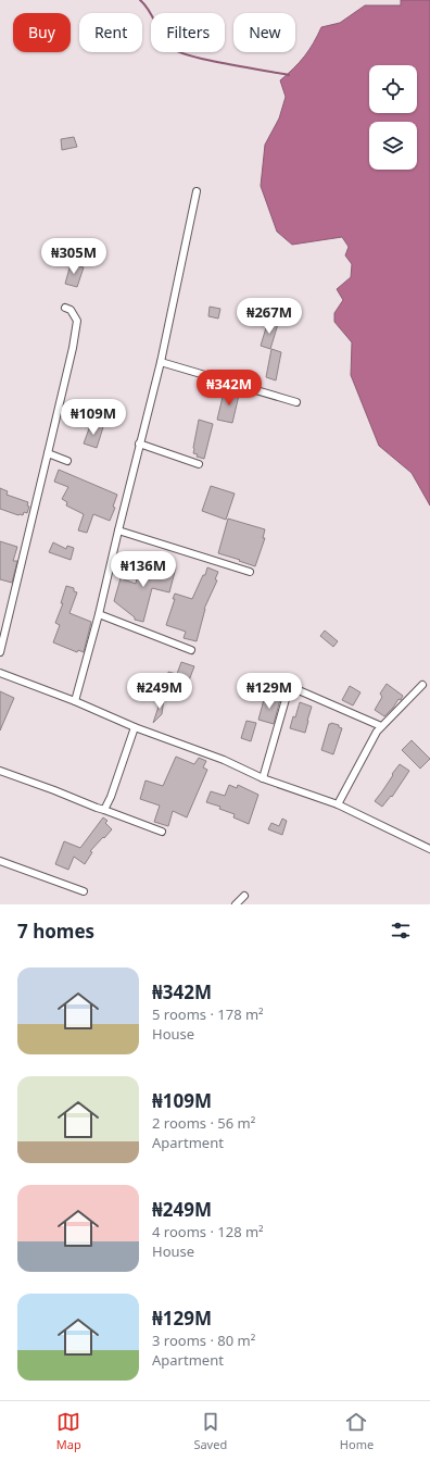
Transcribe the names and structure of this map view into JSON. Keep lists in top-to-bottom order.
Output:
{
  "page": {
    "chip": [
      "Buy",
      "Rent",
      "Filters",
      "New"
    ],
    "price": [
      "₦305M",
      "₦267M",
      "₦342M",
      "₦109M",
      "₦136M",
      "₦249M",
      "₦129M"
    ],
    "heading": "7 homes",
    "list": [
      {
        "name": "₦342M",
        "note": "5 rooms · 178 m² · House"
      },
      {
        "name": "₦109M",
        "note": "2 rooms · 56 m² · Apartment"
      },
      {
        "name": "₦249M",
        "note": "4 rooms · 128 m² · House"
      },
      {
        "name": "₦129M",
        "note": "3 rooms · 80 m² · Apartment"
      }
    ],
    "tabs": ["Map", "Saved", "Home"]
  }
}
